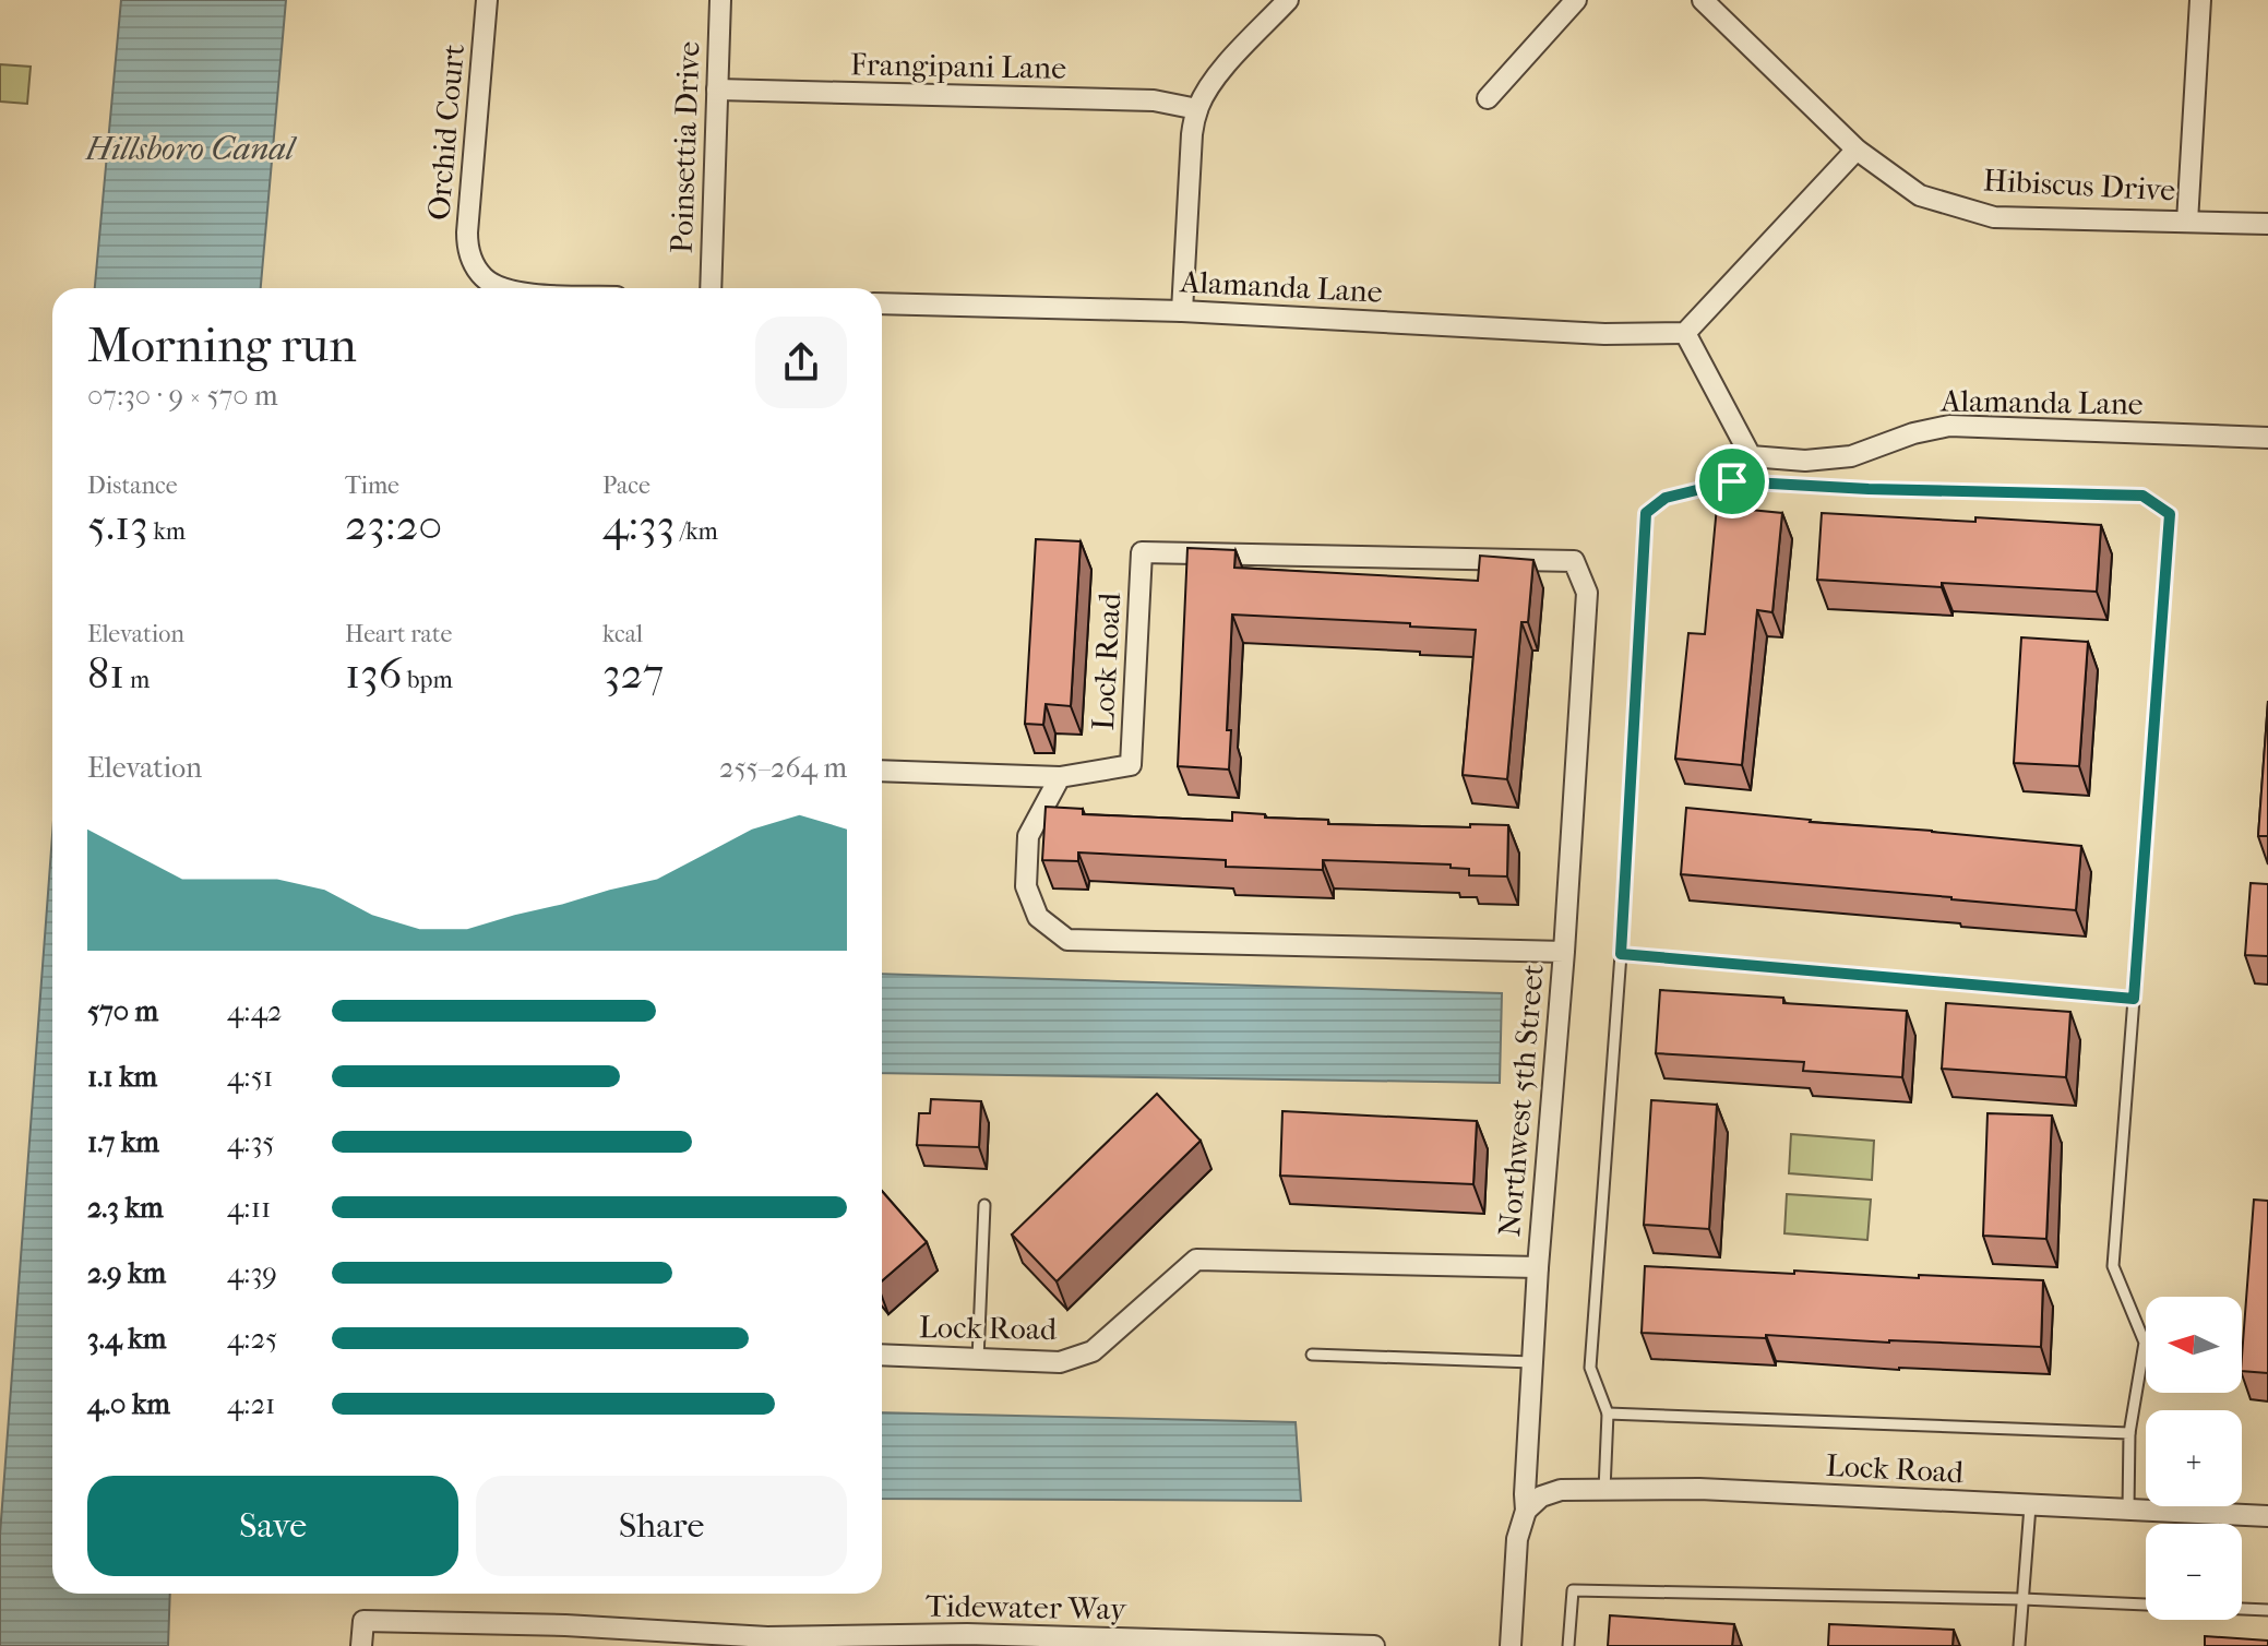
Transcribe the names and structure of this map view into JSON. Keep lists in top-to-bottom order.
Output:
{
  "streets": {
    "street": [
      "Frangipani Lane",
      "Orchid Court",
      "Poinsettia Drive",
      "Hibiscus Drive",
      "Alamanda Lane",
      "Lock Road",
      "Northwest 5th Street",
      "Tidewater Way"
    ]
  },
  "crossings": [
    ["Frangipani Lane", "Poinsettia Drive"],
    ["Lock Road", "Northwest 5th Street"]
  ],
  "water": ["Hillsboro Canal"],
  "north": "left",
  "page": {
    "heading": ["Morning run", "07:30 · 9 × 570 m"],
    "stats": [
      ["Distance", "5.13 km"],
      ["Time", "23:20"],
      ["Pace", "4:33 /km"],
      ["Elevation", "81 m"],
      ["Heart rate", "136 bpm"],
      ["kcal", "327"]
    ],
    "chart": ["Elevation", "255–264 m"],
    "list": [
      {
        "name": "570 m",
        "note": "4:42"
      },
      {
        "name": "1.1 km",
        "note": "4:51"
      },
      {
        "name": "1.7 km",
        "note": "4:35"
      },
      {
        "name": "2.3 km",
        "note": "4:11"
      },
      {
        "name": "2.9 km",
        "note": "4:39"
      },
      {
        "name": "3.4 km",
        "note": "4:25"
      },
      {
        "name": "4.0 km",
        "note": "4:21"
      }
    ],
    "map_buttons": ["+", "−"],
    "buttons": ["Save", "Share"]
  }
}
